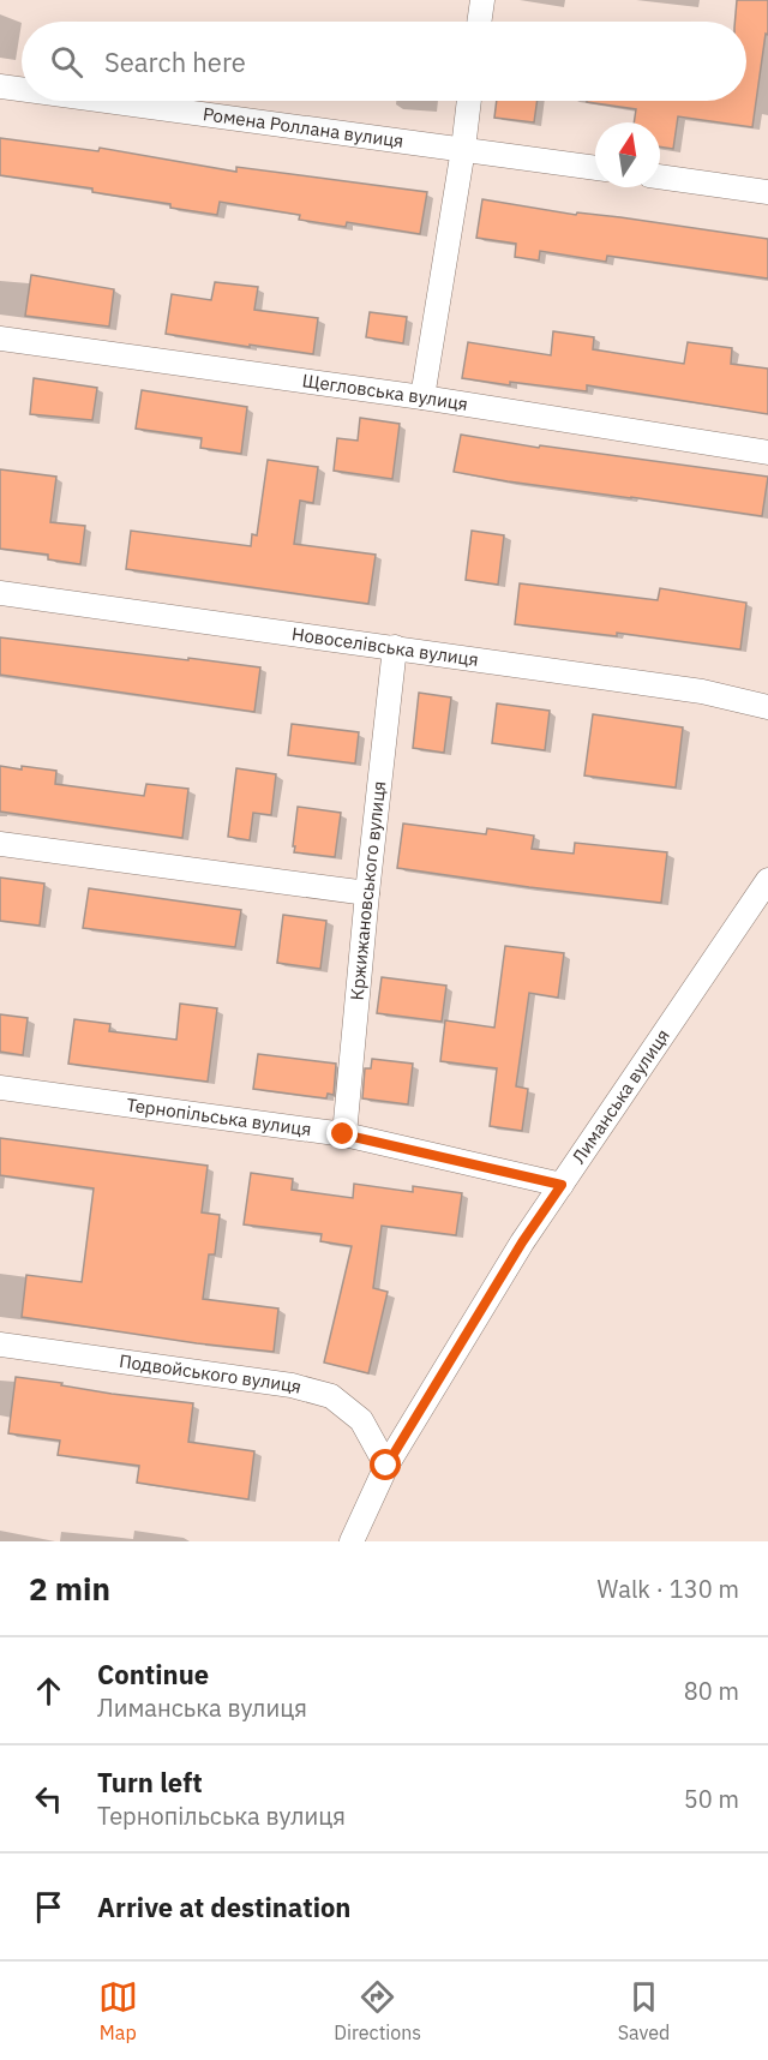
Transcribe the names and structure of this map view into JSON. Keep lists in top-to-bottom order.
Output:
{
  "streets": {
    "street": [
      "Ромена Роллана вулиця",
      "Щегловська вулиця",
      "Новоселівська вулиця",
      "Кржижановського вулиця",
      "Лиманська вулиця",
      "Тернопільська вулиця",
      "Подвойського вулиця"
    ]
  },
  "crossings": [
    ["Новоселівська вулиця", "Кржижановського вулиця"],
    ["Кржижановського вулиця", "Тернопільська вулиця"],
    ["Лиманська вулиця", "Тернопільська вулиця"],
    ["Лиманська вулиця", "Подвойського вулиця"]
  ],
  "north": "top",
  "page": {
    "search": "Search here",
    "heading": ["2 min", "Walk · 130 m"],
    "list": [
      ["Continue", "Лиманська вулиця", "80 m"],
      ["Turn left", "Тернопільська вулиця", "50 m"],
      "Arrive at destination"
    ],
    "nav": ["Map", "Directions", "Saved"]
  }
}
